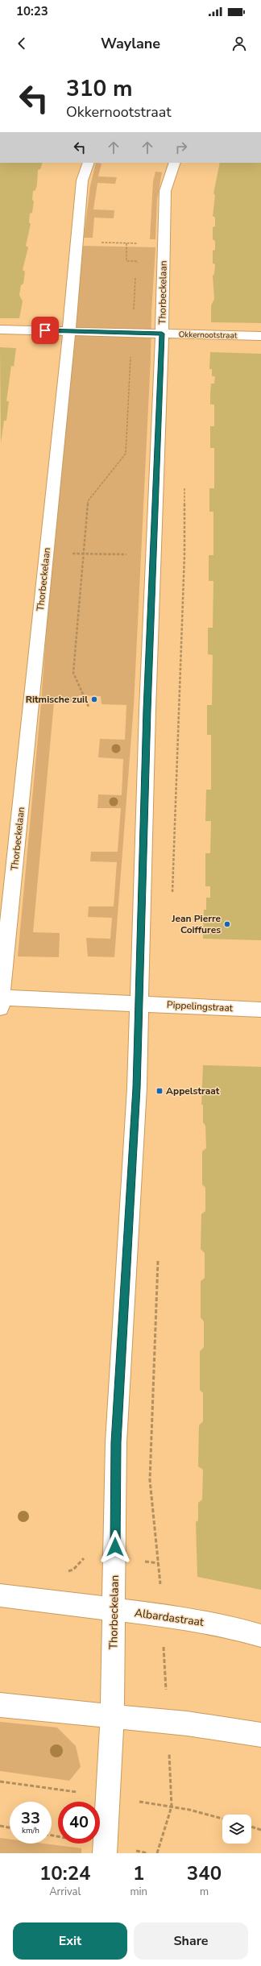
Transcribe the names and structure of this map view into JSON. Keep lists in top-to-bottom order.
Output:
{
  "streets": {
    "street": [
      "Thorbeckelaan",
      "Okkernootstraat",
      "Pippelingstraat",
      "Albardastraat"
    ]
  },
  "crossings": [
    ["Thorbeckelaan", "Okkernootstraat"],
    ["Thorbeckelaan", "Pippelingstraat"],
    ["Thorbeckelaan", "Albardastraat"]
  ],
  "places": {
    "other": ["Ritmische zuil", "Jean Pierre Coiffures"],
    "transit": ["Appelstraat"]
  },
  "page": {
    "status": "10:23",
    "header": "Waylane",
    "turn": ["310 m", "Okkernootstraat"],
    "speed": "33 km/h",
    "limit": "40",
    "eta": [
      "10:24",
      "Arrival",
      "1",
      "min",
      "340",
      "m"
    ],
    "buttons": ["Exit", "Share"]
  }
}
